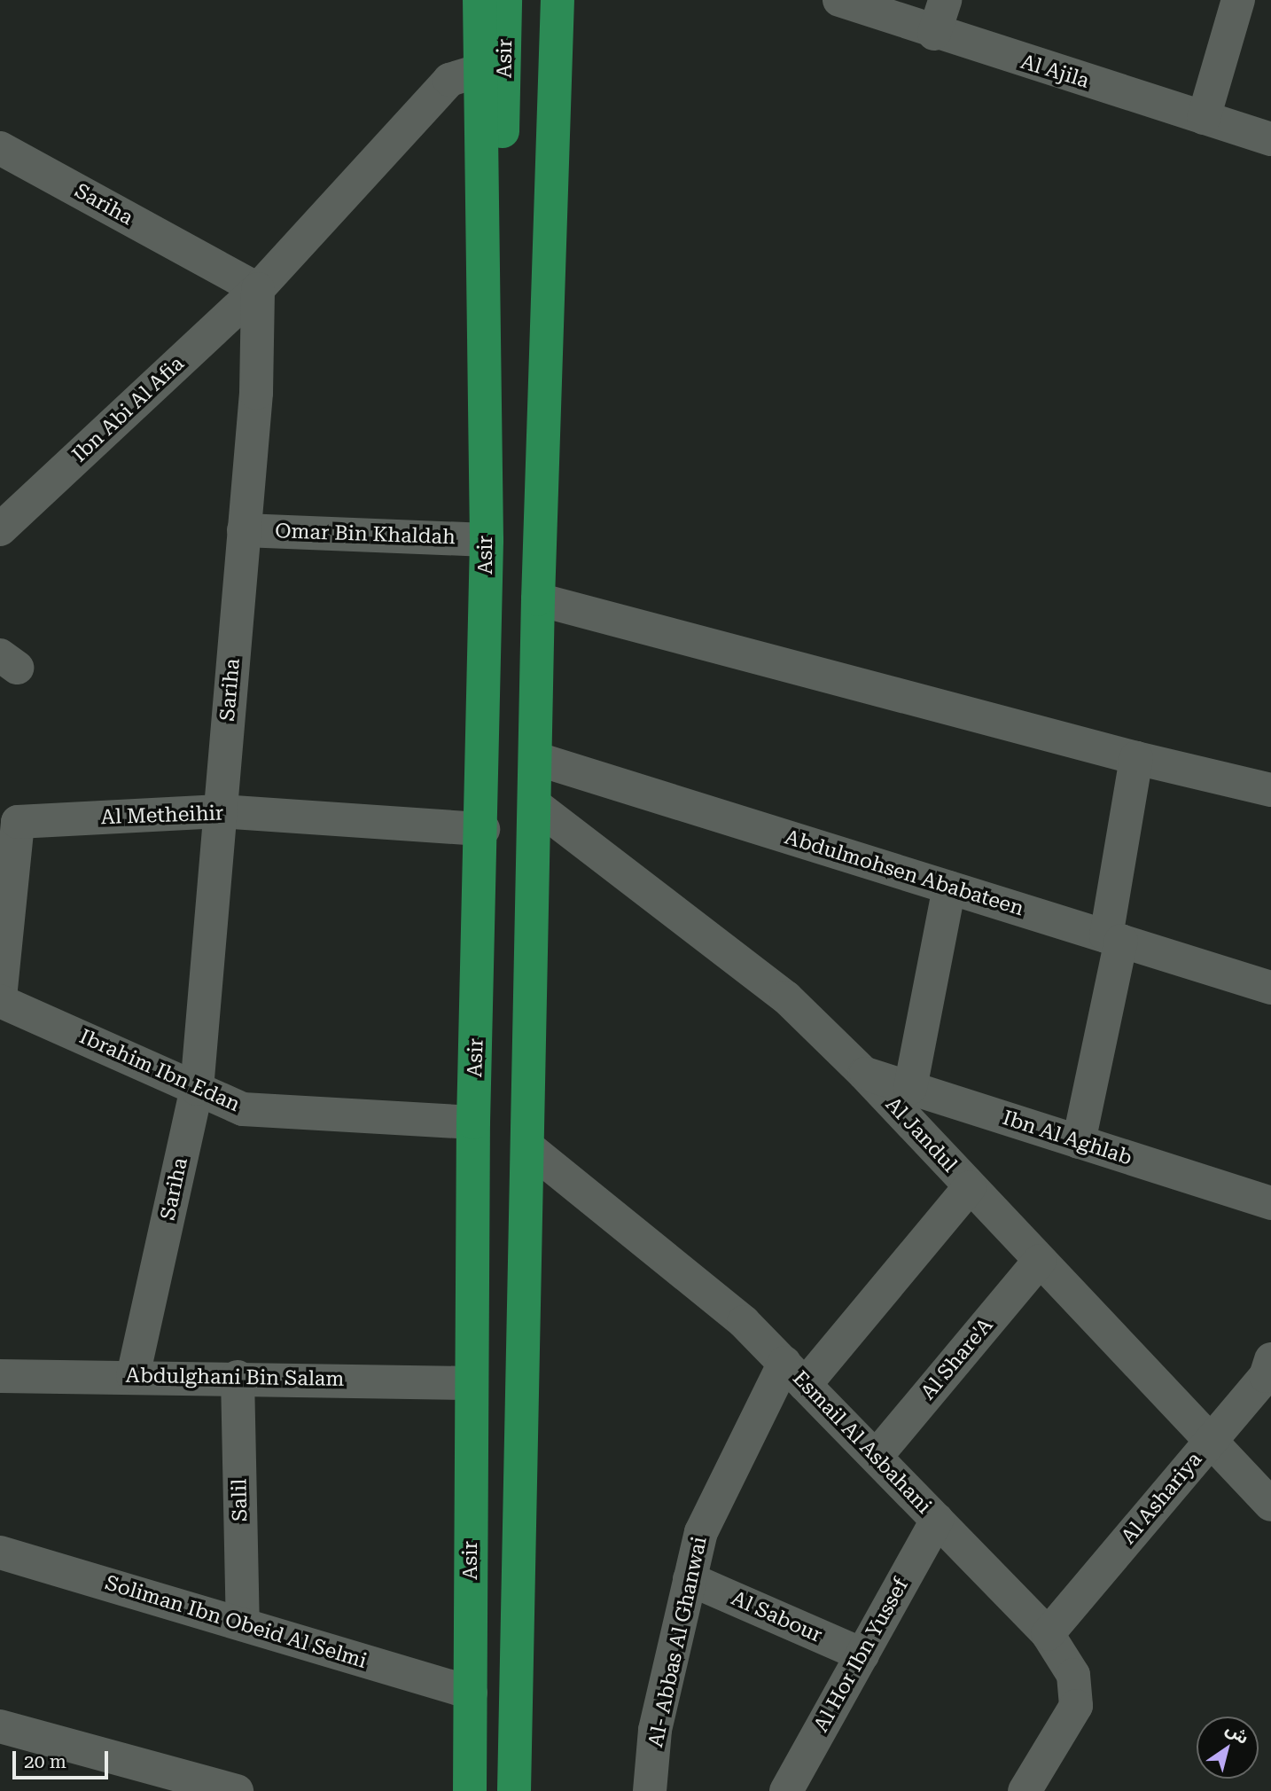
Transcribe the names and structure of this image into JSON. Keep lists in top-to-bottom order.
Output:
{
  "streets": {
    "main road": ["Asir"],
    "street": [
      "Al Ajila",
      "Sariha",
      "Ibn Abi Al Afia",
      "Omar Bin Khaldah",
      "Al Metheihir",
      "Abdulmohsen Ababateen",
      "Ibrahim Ibn Edan",
      "Al Jandul",
      "Ibn Al Aghlab",
      "Al Share'A",
      "Abdulghani Bin Salam",
      "Esmail Al Asbahani",
      "Al Ashariya",
      "Salil",
      "Al Sabour",
      "Soliman Ibn Obeid Al Selmi",
      "Al- Abbas Al Ghanwai",
      "Al Hor Ibn Yussef"
    ]
  },
  "crossings": [
    ["Asir", "Omar Bin Khaldah"],
    ["Asir", "Al Metheihir"],
    ["Asir", "Ibrahim Ibn Edan"],
    ["Asir", "Abdulghani Bin Salam"],
    ["Asir", "Soliman Ibn Obeid Al Selmi"],
    ["Sariha", "Ibn Abi Al Afia"],
    ["Sariha", "Omar Bin Khaldah"],
    ["Sariha", "Al Metheihir"],
    ["Sariha", "Ibrahim Ibn Edan"],
    ["Sariha", "Abdulghani Bin Salam"],
    ["Al Metheihir", "Ibrahim Ibn Edan"],
    ["Al Jandul", "Ibn Al Aghlab"],
    ["Al Jandul", "Al Share'A"],
    ["Al Jandul", "Al Ashariya"],
    ["Al Jandul", "Al- Abbas Al Ghanwai"],
    ["Al Share'A", "Esmail Al Asbahani"],
    ["Abdulghani Bin Salam", "Salil"],
    ["Esmail Al Asbahani", "Al Ashariya"],
    ["Esmail Al Asbahani", "Al- Abbas Al Ghanwai"],
    ["Esmail Al Asbahani", "Al Hor Ibn Yussef"],
    ["Salil", "Soliman Ibn Obeid Al Selmi"],
    ["Al Sabour", "Al- Abbas Al Ghanwai"],
    ["Al Sabour", "Al Hor Ibn Yussef"]
  ],
  "scale_bar": "20 m",
  "north": "top right"
}
